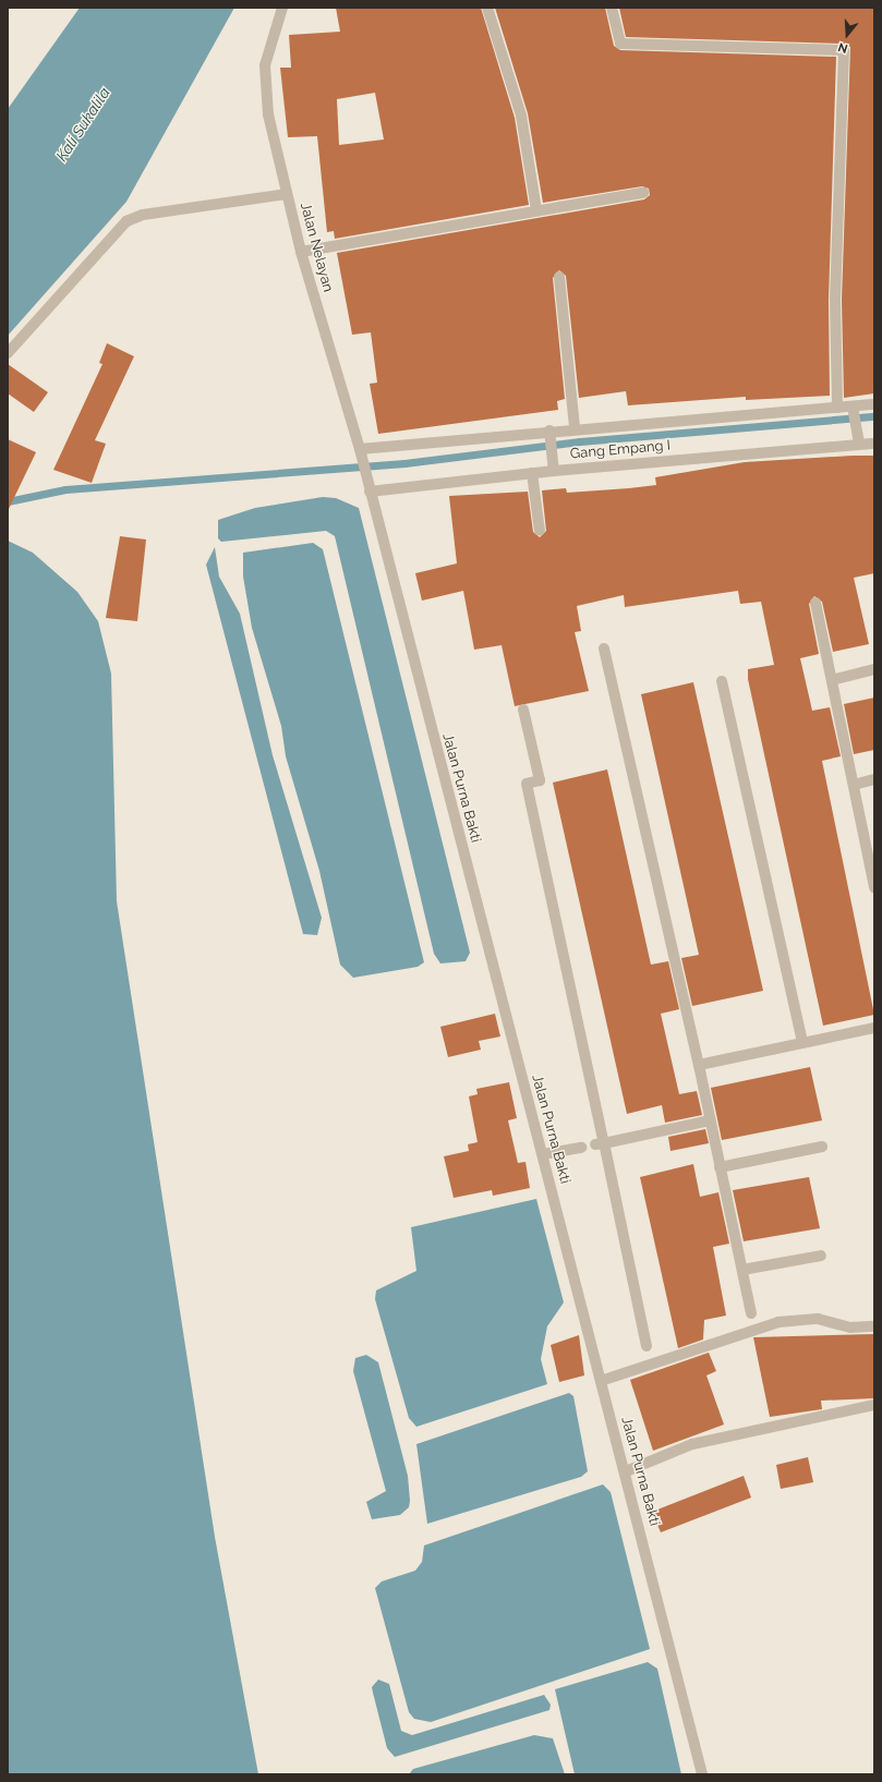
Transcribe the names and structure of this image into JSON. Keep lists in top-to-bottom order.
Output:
{
  "streets": {
    "street": ["Jalan Nelayan", "Gang Empang I", "Jalan Purna Bakti"]
  },
  "crossings": [
    ["Jalan Nelayan", "Gang Empang I"],
    ["Jalan Nelayan", "Jalan Purna Bakti"],
    ["Gang Empang I", "Jalan Purna Bakti"]
  ],
  "water": ["Kali Sukalila"],
  "north": "bottom"
}
